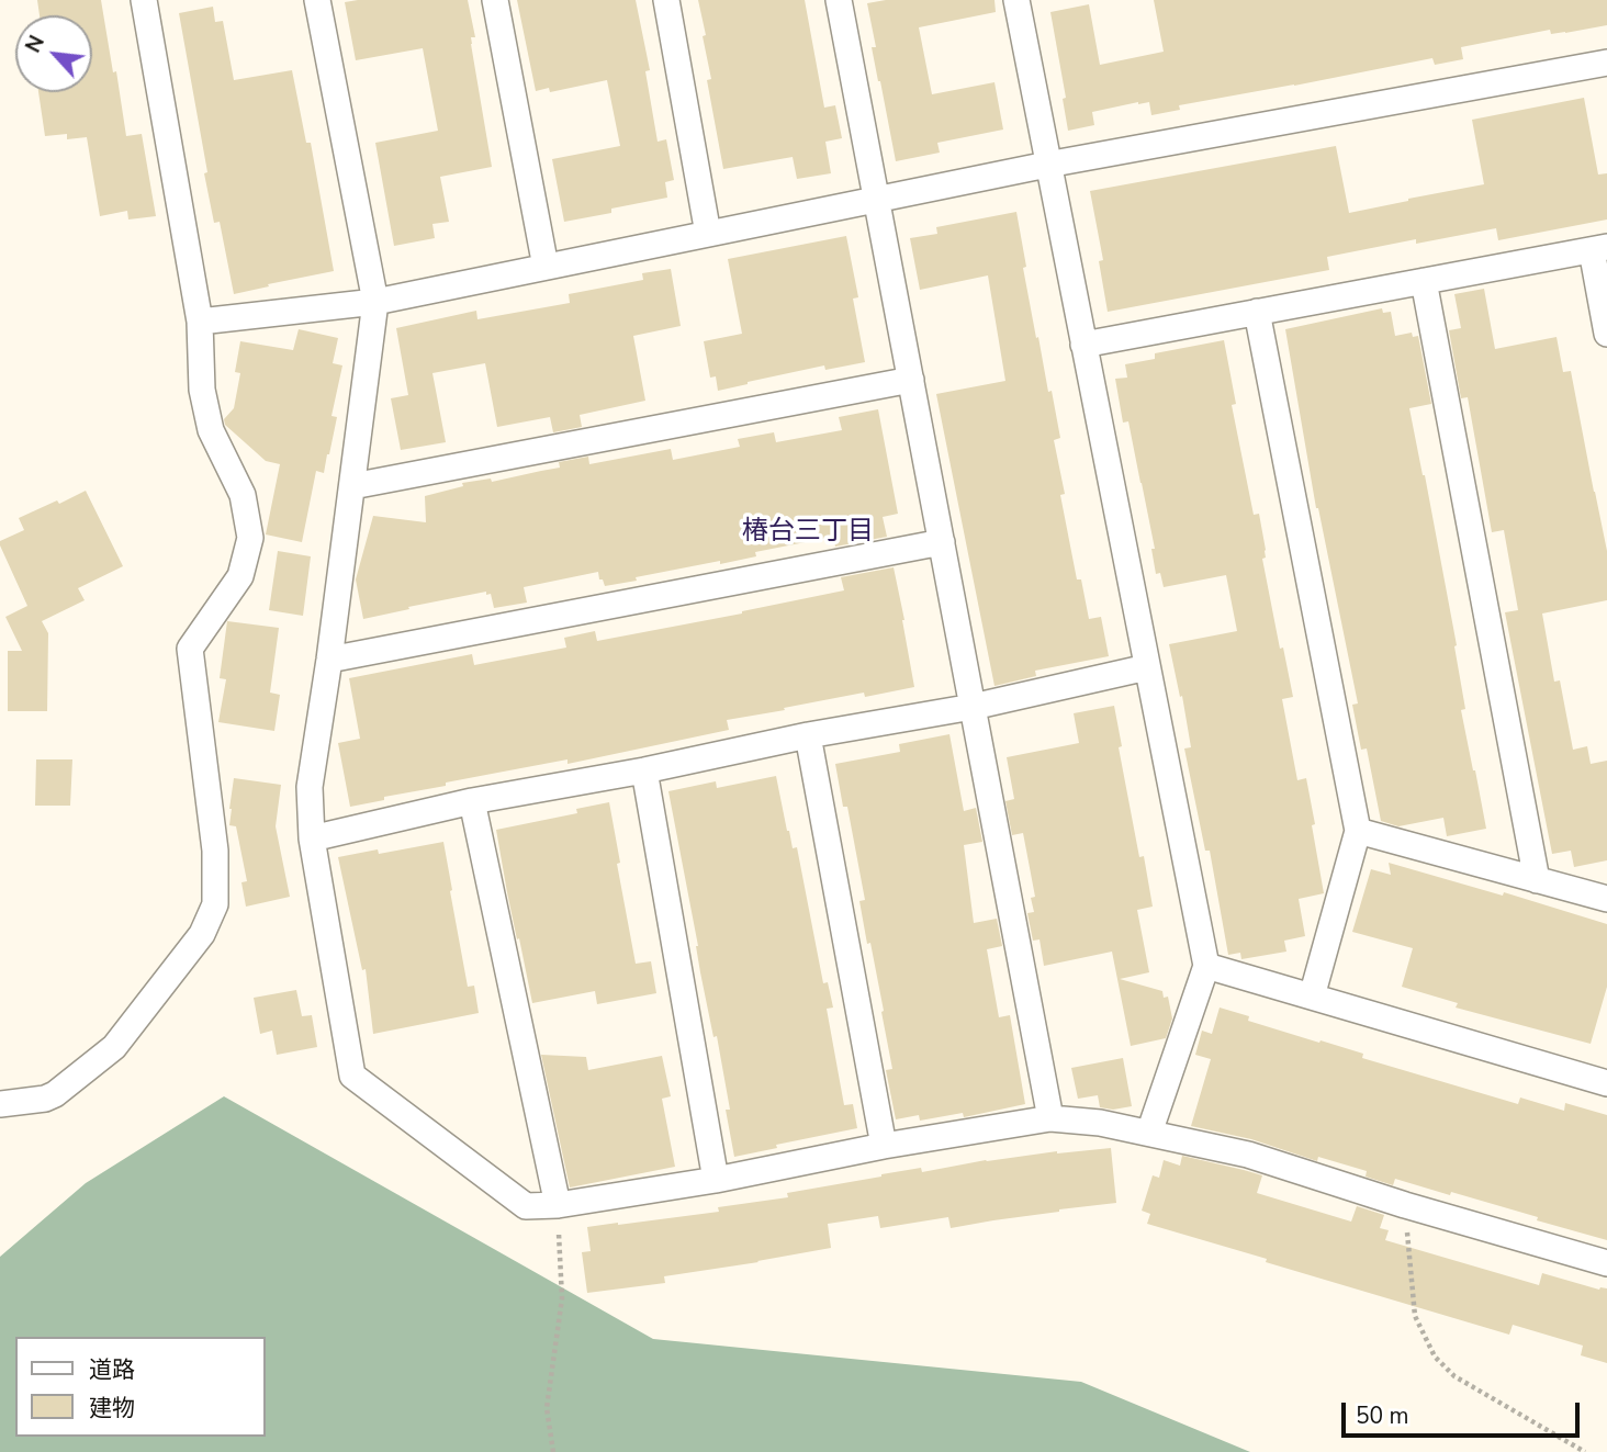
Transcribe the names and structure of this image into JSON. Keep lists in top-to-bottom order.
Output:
{
  "districts": ["椿台三丁目"],
  "legend": ["道路", "建物"],
  "scale_bar": "50 m",
  "north": "top left"
}
